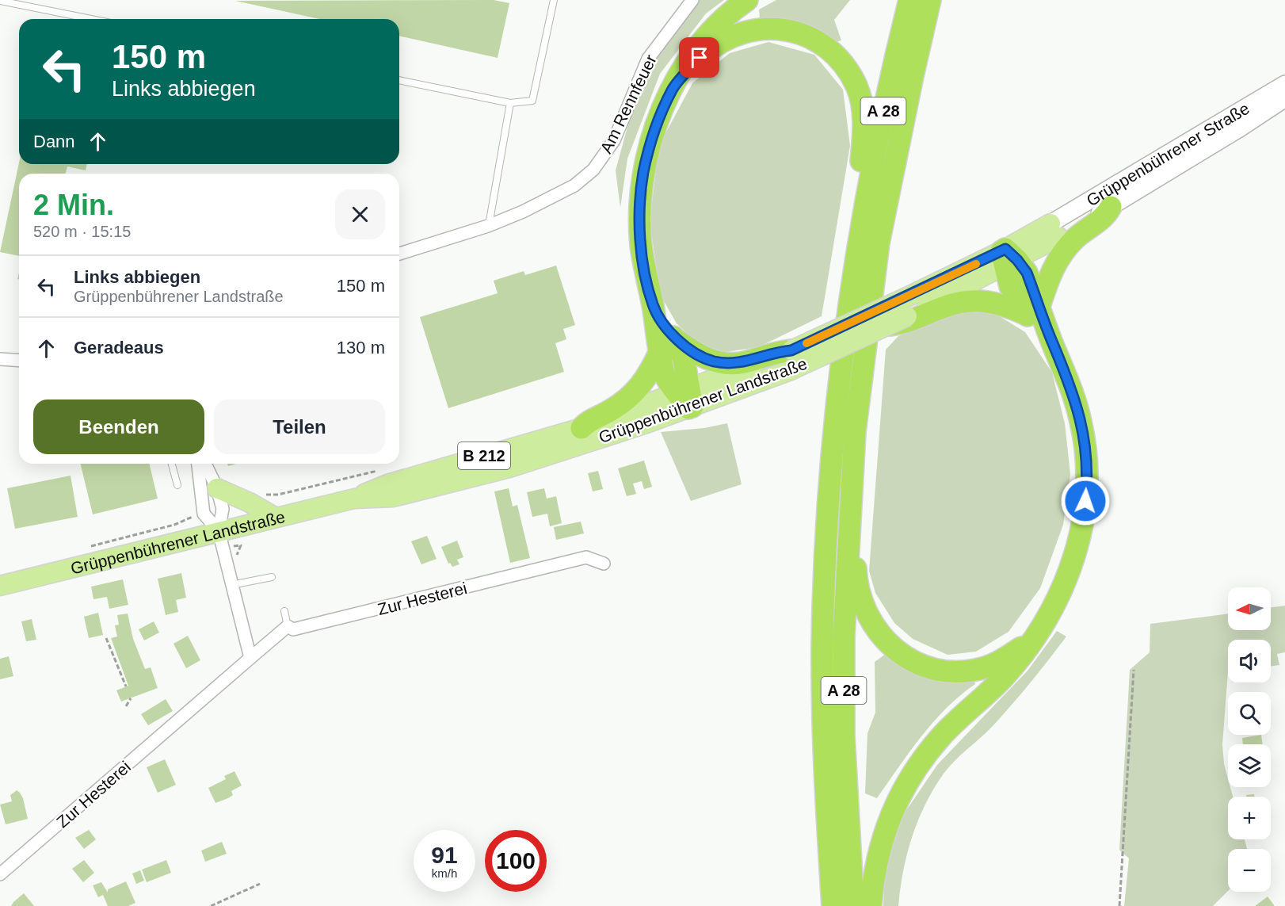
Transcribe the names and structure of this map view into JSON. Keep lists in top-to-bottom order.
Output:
{
  "streets": {
    "highway": ["A 28"],
    "main road": ["Grüppenbührener Straße", "Grüppenbührener Landstraße", "B 212"],
    "street": ["Am Rennfeuer", "Zur Hesterei"]
  },
  "crossings": [
    ["Grüppenbührener Straße", "Grüppenbührener Landstraße"]
  ],
  "north": "left",
  "page": {
    "turn": ["150 m", "Links abbiegen"],
    "then": "Dann",
    "heading": ["2 Min.", "520 m · 15:15"],
    "list": [
      {
        "name": "Links abbiegen",
        "note": "Grüppenbührener Landstraße",
        "value": "150 m"
      },
      {
        "name": "Geradeaus",
        "value": "130 m"
      }
    ],
    "buttons": ["Beenden", "Teilen"],
    "map_buttons": ["+", "−"],
    "speed": "91 km/h",
    "limit": "100"
  }
}
